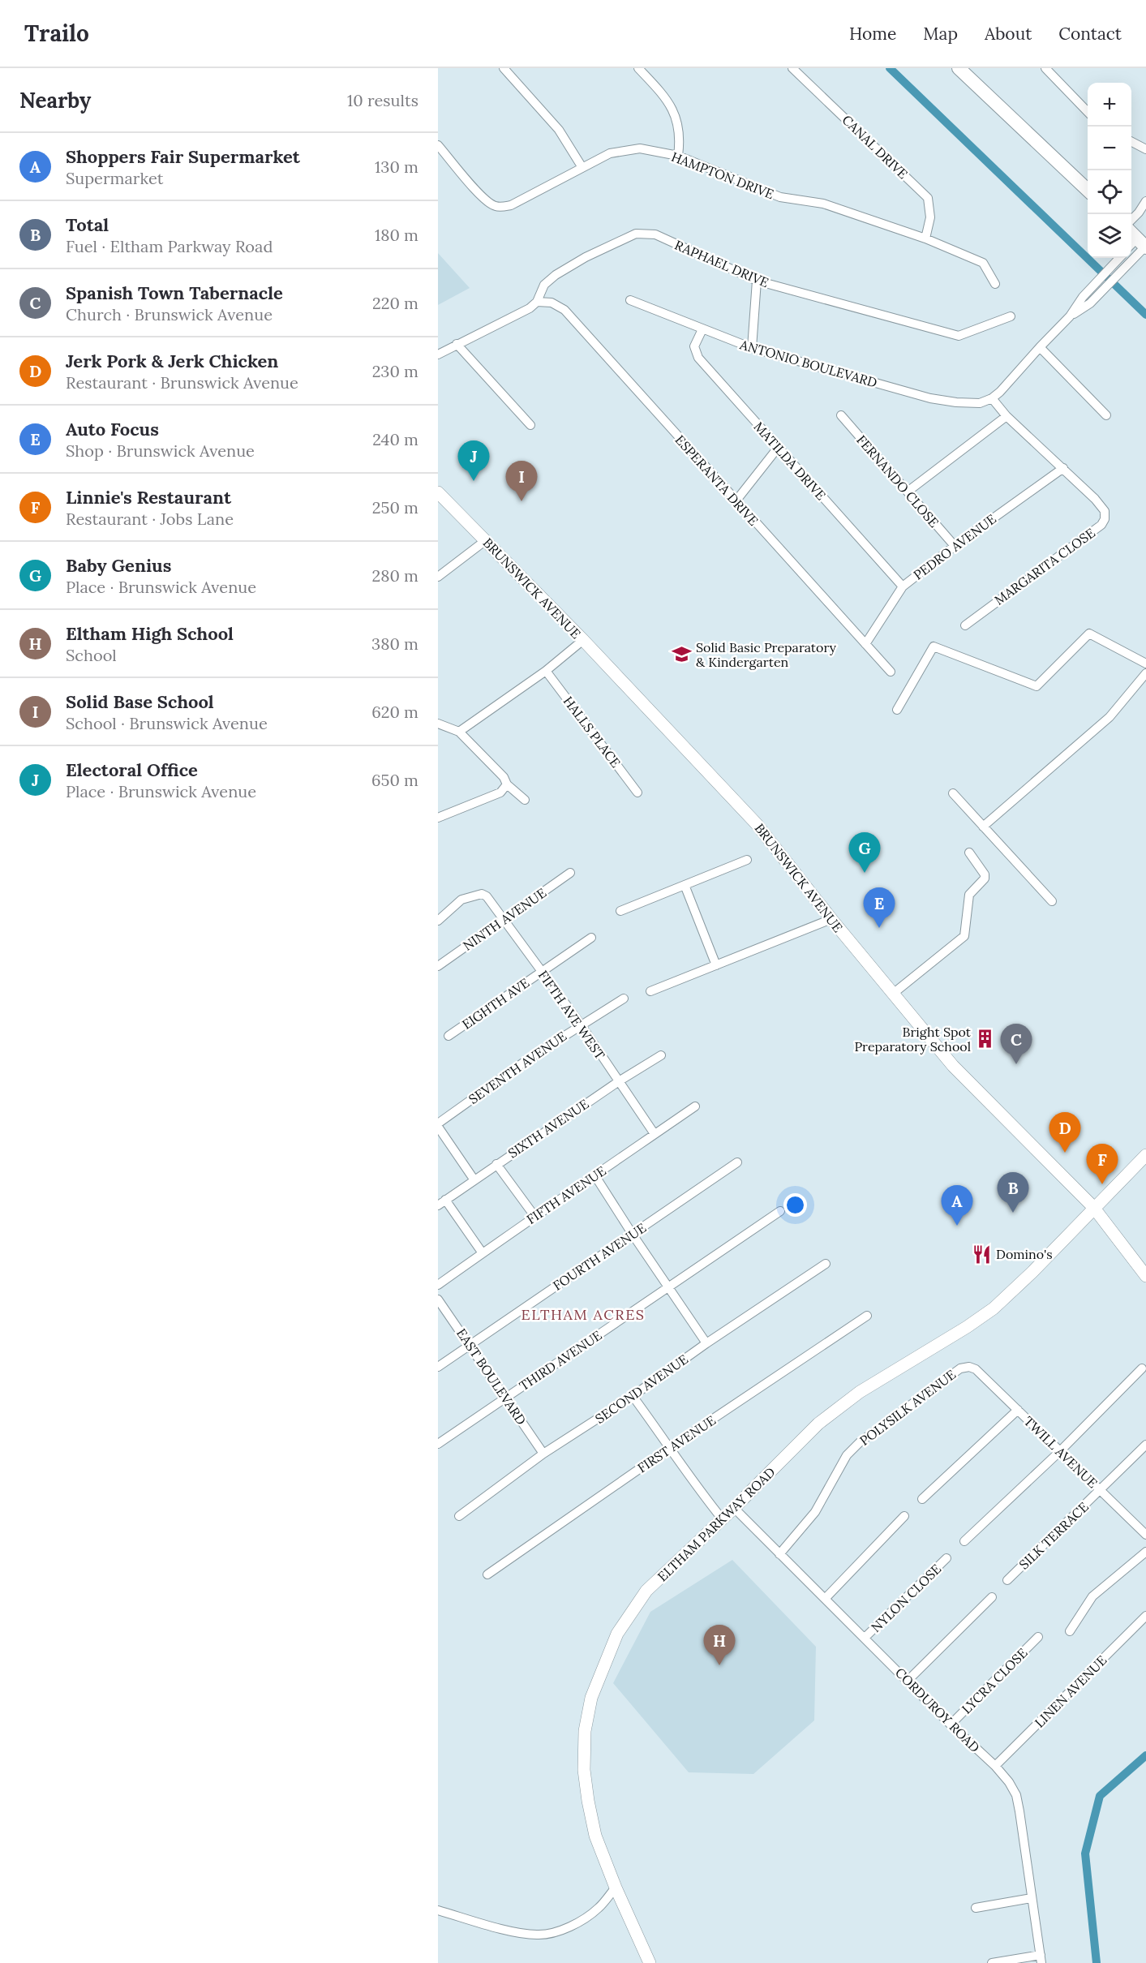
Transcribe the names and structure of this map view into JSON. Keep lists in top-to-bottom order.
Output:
{
  "streets": {
    "street": [
      "CANAL DRIVE",
      "HAMPTON DRIVE",
      "RAPHAEL DRIVE",
      "ANTONIO BOULEVARD",
      "MATILDA DRIVE",
      "ESPERANTA DRIVE",
      "FERNANDO CLOSE",
      "PEDRO AVENUE",
      "MARGARITA CLOSE",
      "BRUNSWICK AVENUE",
      "HALLS PLACE",
      "NINTH AVENUE",
      "EIGHTH AVE",
      "FIFTH AVE WEST",
      "SEVENTH AVENUE",
      "SIXTH AVENUE",
      "FIFTH AVENUE",
      "FOURTH AVENUE",
      "THIRD AVENUE",
      "EAST BOULEVARD",
      "SECOND AVENUE",
      "POLYSILK AVENUE",
      "FIRST AVENUE",
      "TWILL AVENUE",
      "ELTHAM PARKWAY ROAD",
      "SILK TERRACE",
      "NYLON CLOSE",
      "LYCRA CLOSE",
      "LINEN AVENUE",
      "CORDUROY ROAD"
    ]
  },
  "crossings": [
    ["CANAL DRIVE", "HAMPTON DRIVE"],
    ["RAPHAEL DRIVE", "ESPERANTA DRIVE"],
    ["ANTONIO BOULEVARD", "MATILDA DRIVE"],
    ["ANTONIO BOULEVARD", "MARGARITA CLOSE"],
    ["MATILDA DRIVE", "PEDRO AVENUE"],
    ["ESPERANTA DRIVE", "PEDRO AVENUE"],
    ["FERNANDO CLOSE", "PEDRO AVENUE"],
    ["PEDRO AVENUE", "MARGARITA CLOSE"],
    ["BRUNSWICK AVENUE", "ELTHAM PARKWAY ROAD"],
    ["NINTH AVENUE", "FIFTH AVE WEST"],
    ["EIGHTH AVE", "FIFTH AVE WEST"],
    ["FIFTH AVE WEST", "SEVENTH AVENUE"],
    ["FIFTH AVE WEST", "SIXTH AVENUE"],
    ["FIFTH AVE WEST", "FIFTH AVENUE"],
    ["FOURTH AVENUE", "EAST BOULEVARD"],
    ["THIRD AVENUE", "EAST BOULEVARD"],
    ["EAST BOULEVARD", "SECOND AVENUE"],
    ["POLYSILK AVENUE", "TWILL AVENUE"],
    ["POLYSILK AVENUE", "CORDUROY ROAD"],
    ["TWILL AVENUE", "SILK TERRACE"],
    ["ELTHAM PARKWAY ROAD", "CORDUROY ROAD"],
    ["NYLON CLOSE", "CORDUROY ROAD"],
    ["LYCRA CLOSE", "CORDUROY ROAD"],
    ["LINEN AVENUE", "CORDUROY ROAD"]
  ],
  "districts": ["ELTHAM ACRES"],
  "places": {
    "school or university": ["Solid Basic Preparatory & Kindergarten"],
    "building": ["Bright Spot Preparatory School"],
    "restaurant": ["Domino's"]
  },
  "page": {
    "header": "Trailo",
    "nav": [
      "Home",
      "Map",
      "About",
      "Contact"
    ],
    "heading": ["Nearby", "10 results"],
    "map_buttons": ["+", "−"],
    "list": [
      {
        "mark": "A",
        "name": "Shoppers Fair Supermarket",
        "note": "Supermarket",
        "value": "130 m"
      },
      {
        "mark": "B",
        "name": "Total",
        "note": "Fuel · Eltham Parkway Road",
        "value": "180 m"
      },
      {
        "mark": "C",
        "name": "Spanish Town Tabernacle",
        "note": "Church · Brunswick Avenue",
        "value": "220 m"
      },
      {
        "mark": "D",
        "name": "Jerk Pork & Jerk Chicken",
        "note": "Restaurant · Brunswick Avenue",
        "value": "230 m"
      },
      {
        "mark": "E",
        "name": "Auto Focus",
        "note": "Shop · Brunswick Avenue",
        "value": "240 m"
      },
      {
        "mark": "F",
        "name": "Linnie's Restaurant",
        "note": "Restaurant · Jobs Lane",
        "value": "250 m"
      },
      {
        "mark": "G",
        "name": "Baby Genius",
        "note": "Place · Brunswick Avenue",
        "value": "280 m"
      },
      {
        "mark": "H",
        "name": "Eltham High School",
        "note": "School",
        "value": "380 m"
      },
      {
        "mark": "I",
        "name": "Solid Base School",
        "note": "School · Brunswick Avenue",
        "value": "620 m"
      },
      {
        "mark": "J",
        "name": "Electoral Office",
        "note": "Place · Brunswick Avenue",
        "value": "650 m"
      }
    ],
    "pins": [
      "J",
      "I",
      "G",
      "E",
      "C",
      "D",
      "F",
      "B",
      "A",
      "H"
    ]
  }
}
